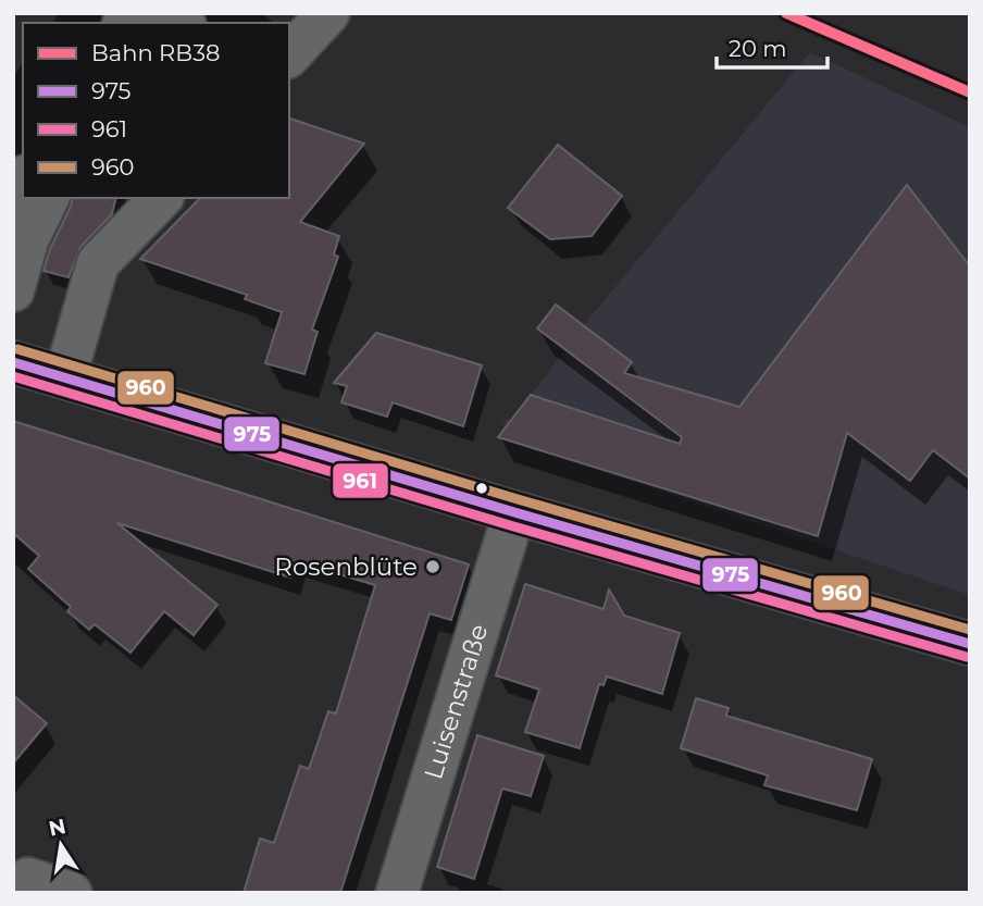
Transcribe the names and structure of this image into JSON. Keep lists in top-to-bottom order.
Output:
{
  "streets": {
    "street": ["Luisenstraße"]
  },
  "places": ["Rosenblüte"],
  "lines": [
    "rail line RB38",
    "transit line 960",
    "transit line 975",
    "transit line 961"
  ],
  "legend": [
    "Bahn RB38",
    "975",
    "961",
    "960"
  ],
  "scale_bar": "20 m",
  "north": "top"
}
